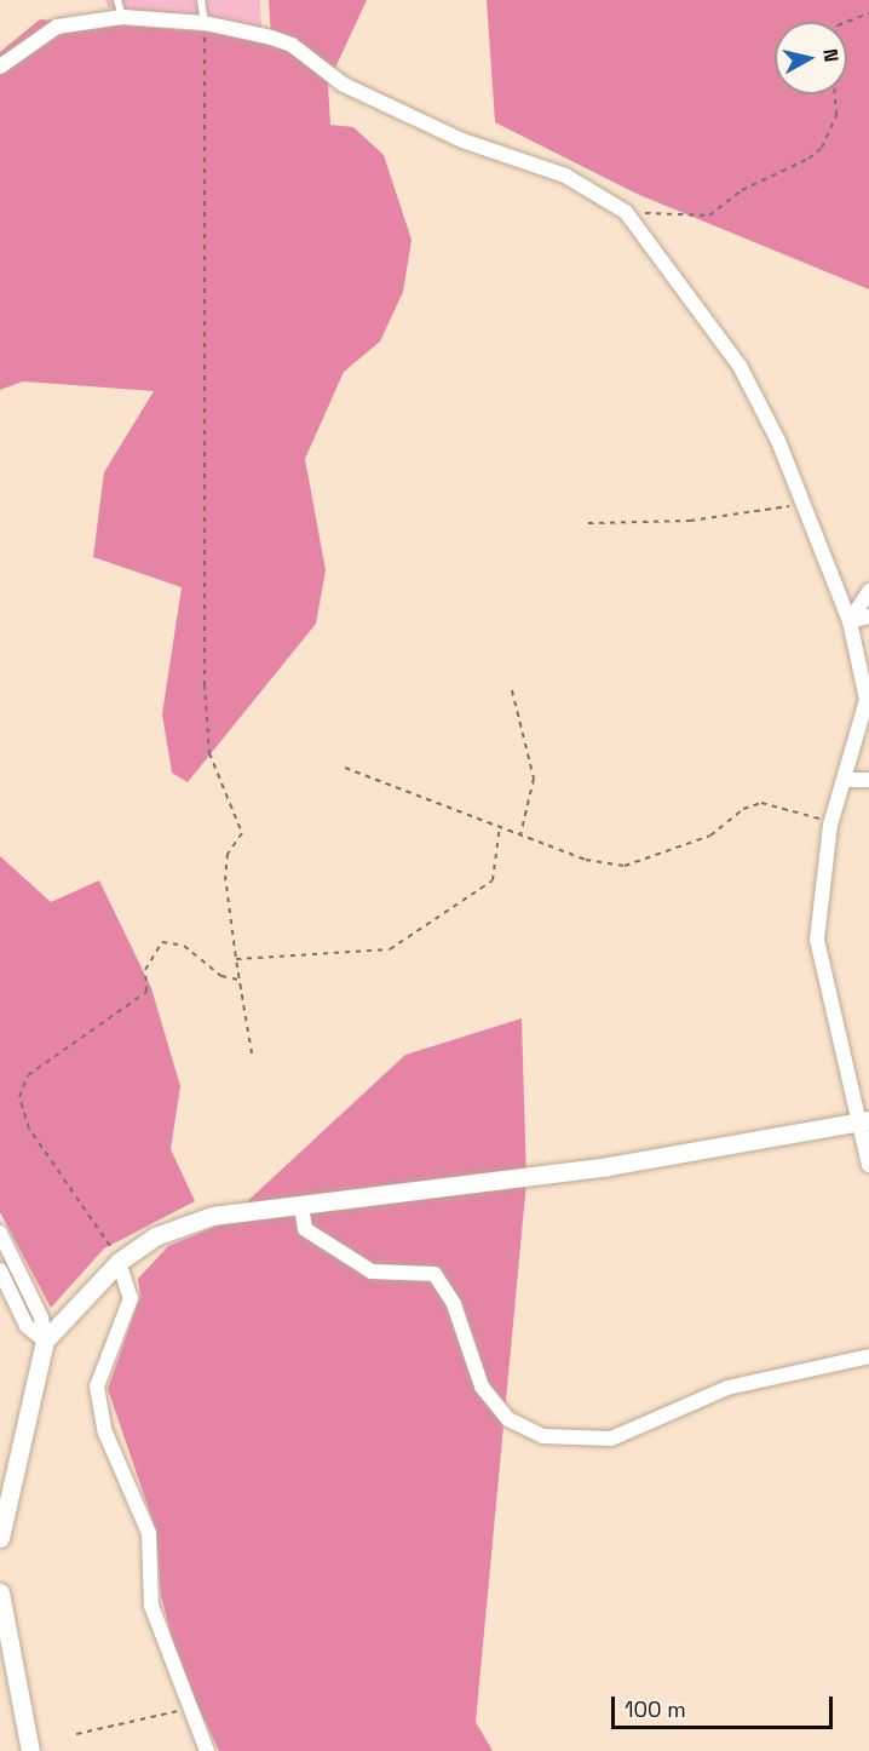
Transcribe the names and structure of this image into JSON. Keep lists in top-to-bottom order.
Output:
{
  "scale_bar": "100 m",
  "north": "right"
}
